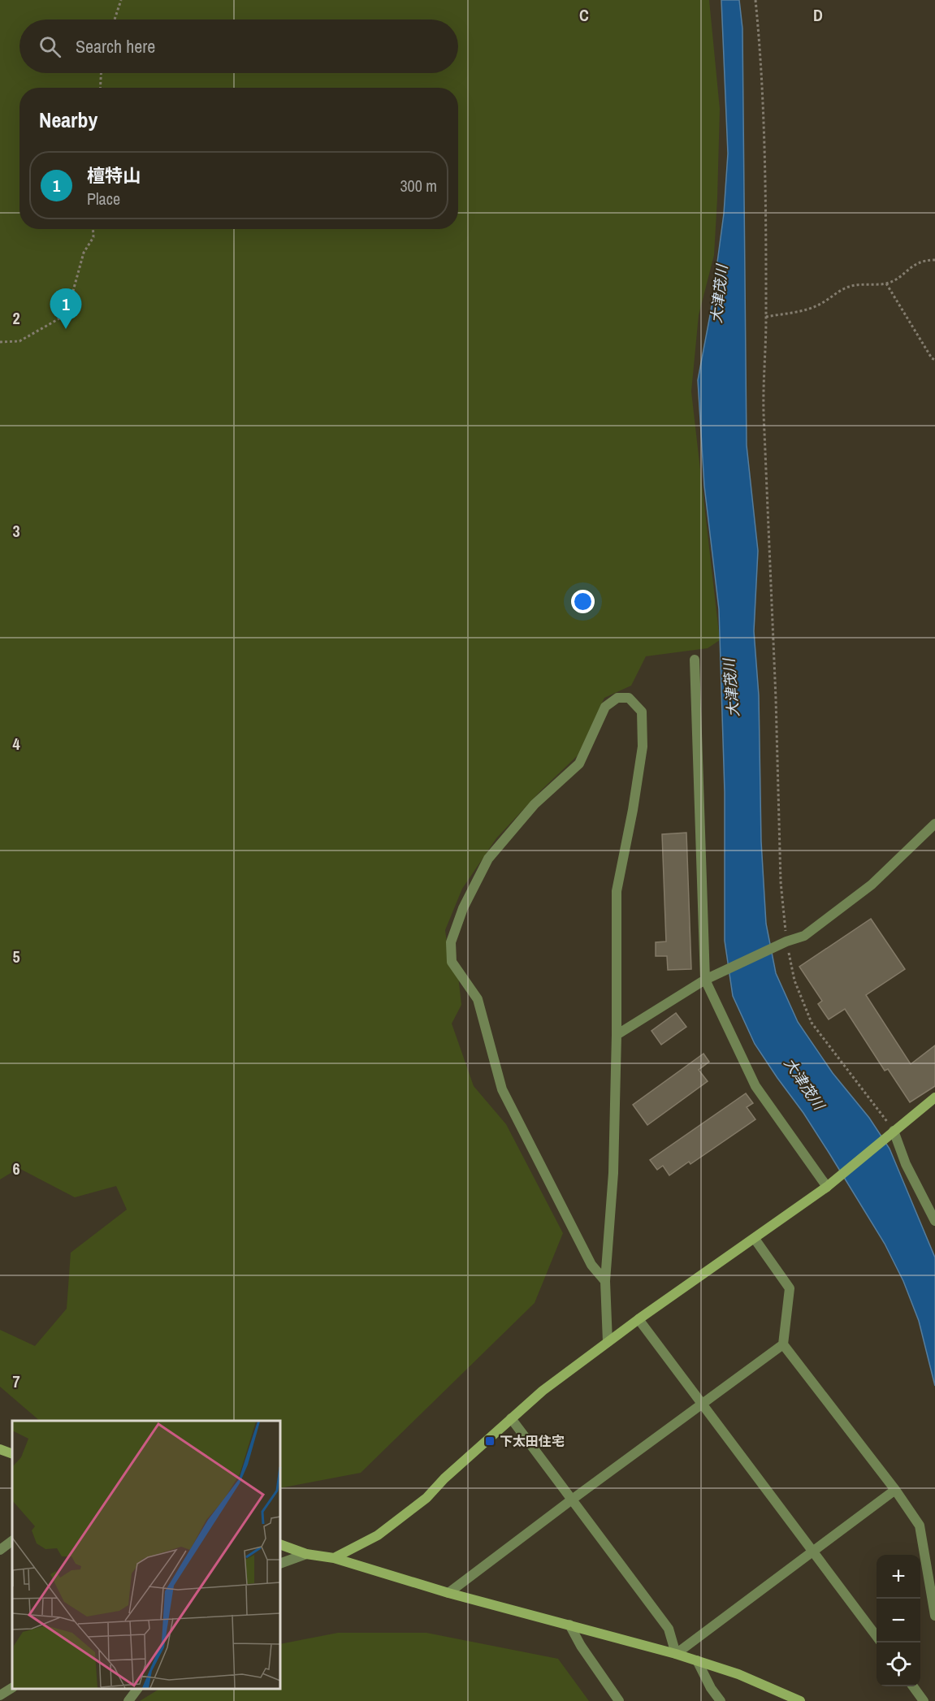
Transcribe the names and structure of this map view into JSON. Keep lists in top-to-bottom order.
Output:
{
  "water": ["大津茂川"],
  "places": {
    "transit": ["下太田住宅"]
  },
  "page": {
    "search": "Search here",
    "heading": "Nearby",
    "list": [
      {
        "mark": "1",
        "name": "檀特山",
        "note": "Place",
        "value": "300 m"
      }
    ],
    "pins": "1",
    "map_buttons": ["+", "−"]
  },
  "grid": {
    "columns": ["C", "D"],
    "rows": [
      "2",
      "3",
      "4",
      "5",
      "6",
      "7"
    ]
  }
}
